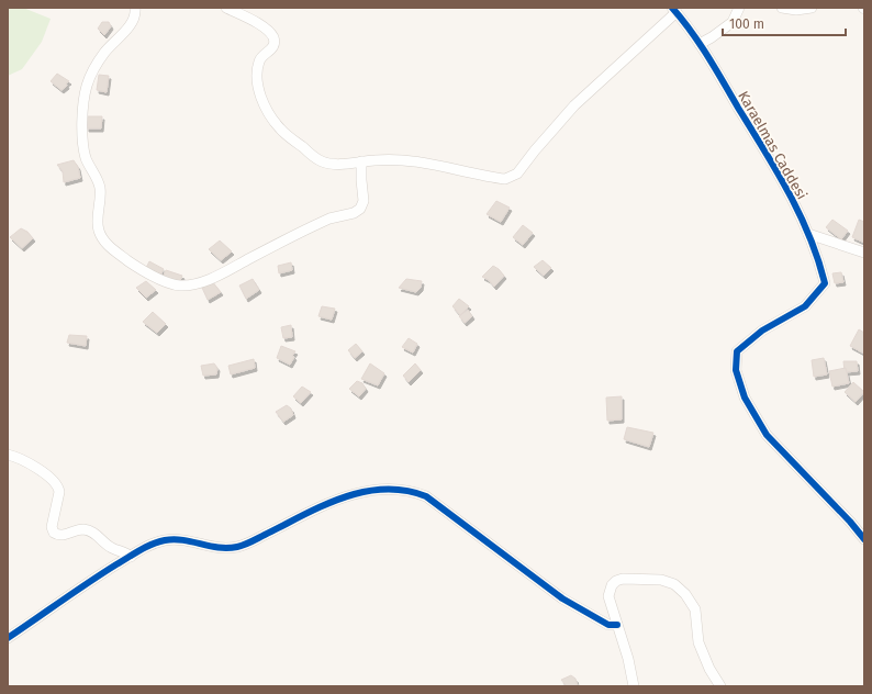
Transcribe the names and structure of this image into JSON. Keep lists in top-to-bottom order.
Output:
{
  "streets": {
    "street": ["Karaelmas Caddesi"]
  },
  "scale_bar": "100 m"
}
